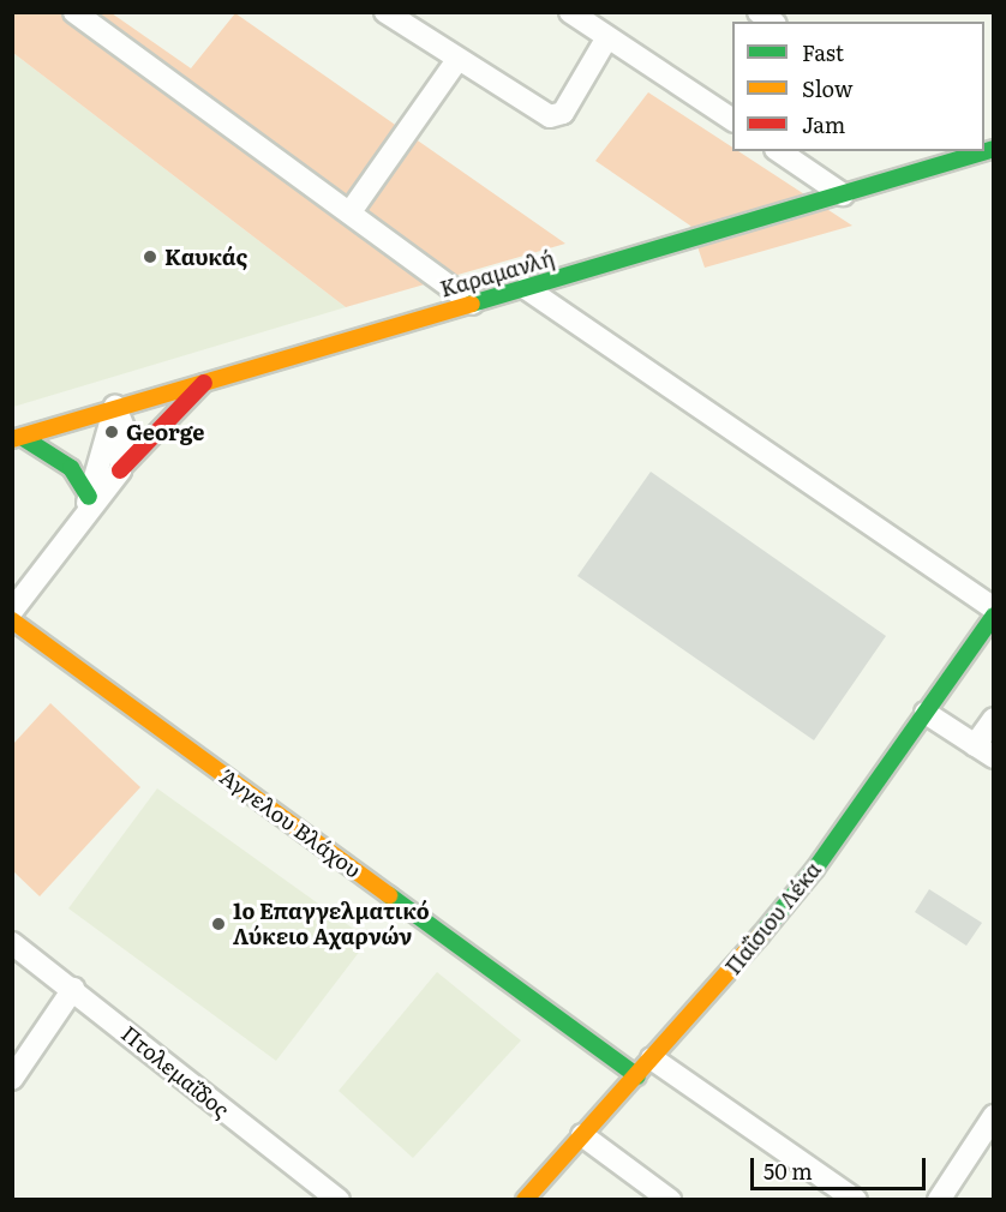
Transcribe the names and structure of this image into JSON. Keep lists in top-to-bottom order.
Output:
{
  "streets": {
    "street": [
      "Καραμανλή",
      "Άγγελου Βλάχου",
      "Παΐσιου Λέκα",
      "Πτολεμαΐδος"
    ]
  },
  "crossings": [
    ["Άγγελου Βλάχου", "Παΐσιου Λέκα"]
  ],
  "places": ["Καυκάς", "George", "1ο Επαγγελματικό Λύκειο Αχαρνών"],
  "legend": ["Fast", "Slow", "Jam"],
  "scale_bar": "50 m"
}
